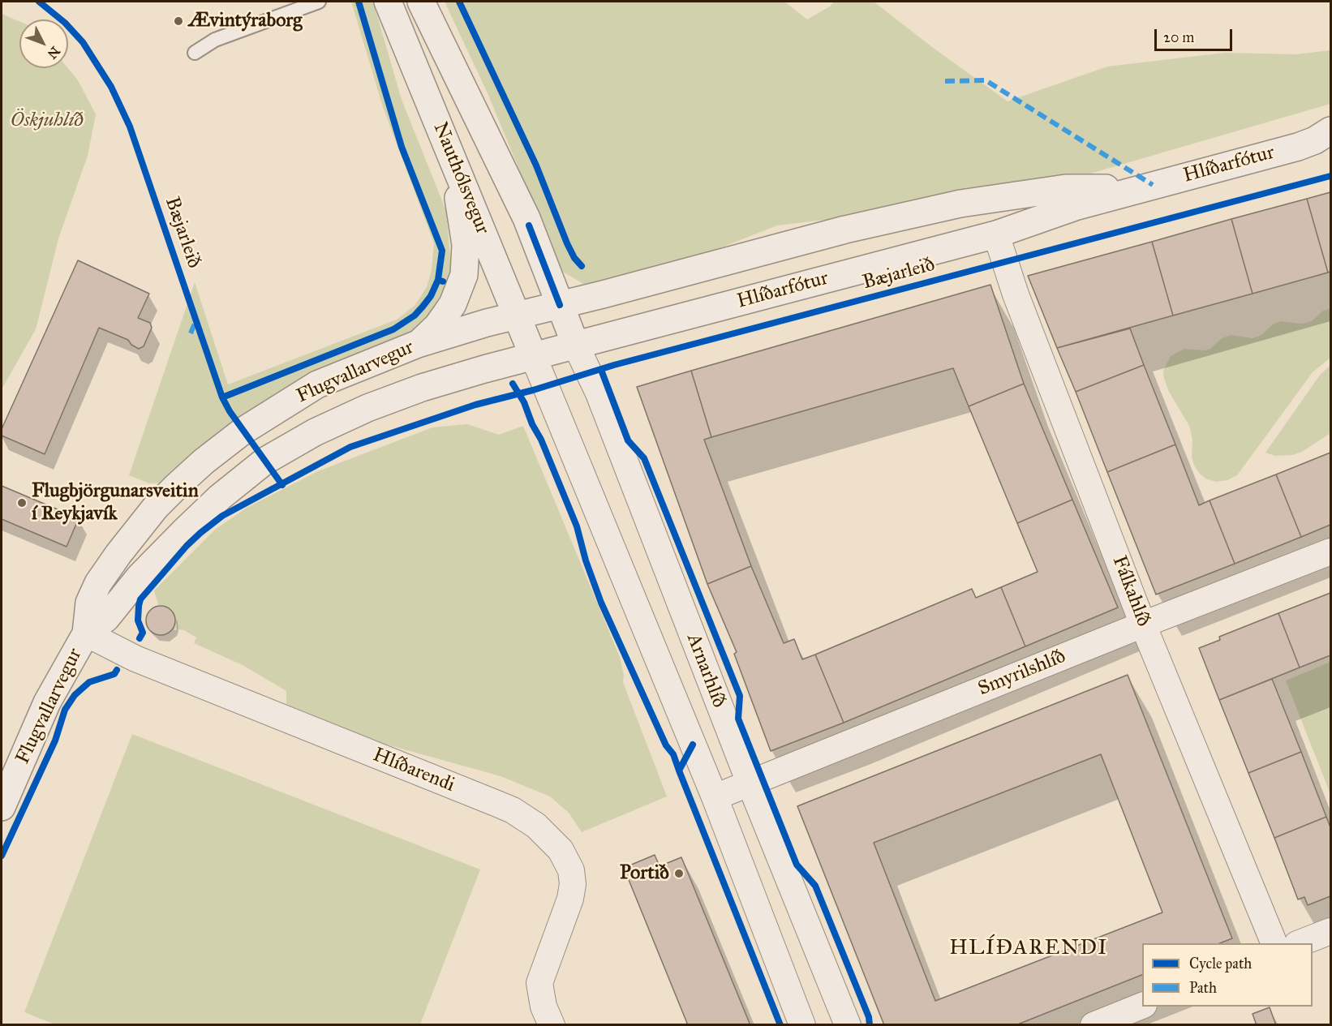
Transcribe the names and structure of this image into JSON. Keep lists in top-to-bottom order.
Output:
{
  "streets": {
    "street": [
      "Hlíðarfótur",
      "Nauthólsvegur",
      "Flugvallarvegur",
      "Fálkahlíð",
      "Arnarhlíð",
      "Smyrilshlíð",
      "Hlíðarendi"
    ],
    "cycle path": ["Bæjarleið"]
  },
  "crossings": [
    ["Hlíðarfótur", "Nauthólsvegur"],
    ["Hlíðarfótur", "Flugvallarvegur"],
    ["Hlíðarfótur", "Fálkahlíð"],
    ["Hlíðarfótur", "Arnarhlíð"],
    ["Nauthólsvegur", "Flugvallarvegur"],
    ["Nauthólsvegur", "Arnarhlíð"],
    ["Flugvallarvegur", "Arnarhlíð"],
    ["Flugvallarvegur", "Hlíðarendi"],
    ["Fálkahlíð", "Smyrilshlíð"],
    ["Arnarhlíð", "Smyrilshlíð"]
  ],
  "districts": ["HLÍÐARENDI"],
  "parks": ["Öskjuhlíð"],
  "places": ["Ævintýraborg", "Flugbjörgunarsveitin í Reykjavík", "Portið"],
  "legend": ["Cycle path", "Path"],
  "scale_bar": "20 m",
  "north": "bottom right"
}
